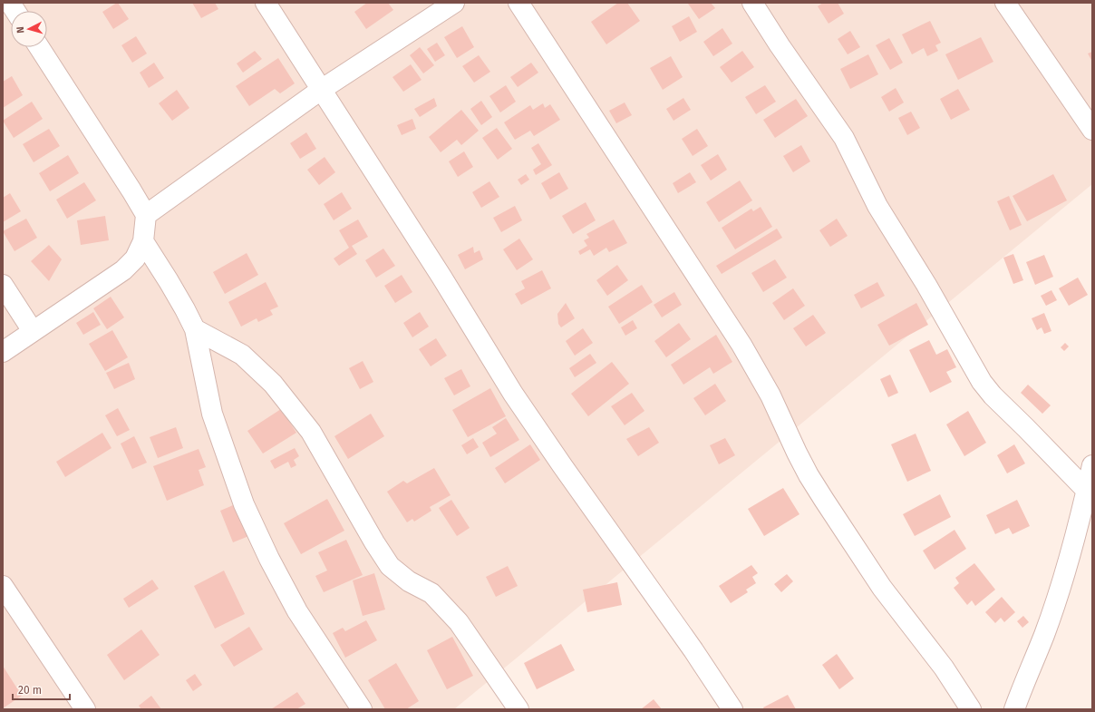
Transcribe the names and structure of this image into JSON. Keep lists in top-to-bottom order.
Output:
{
  "scale_bar": "20 m",
  "north": "left"
}
